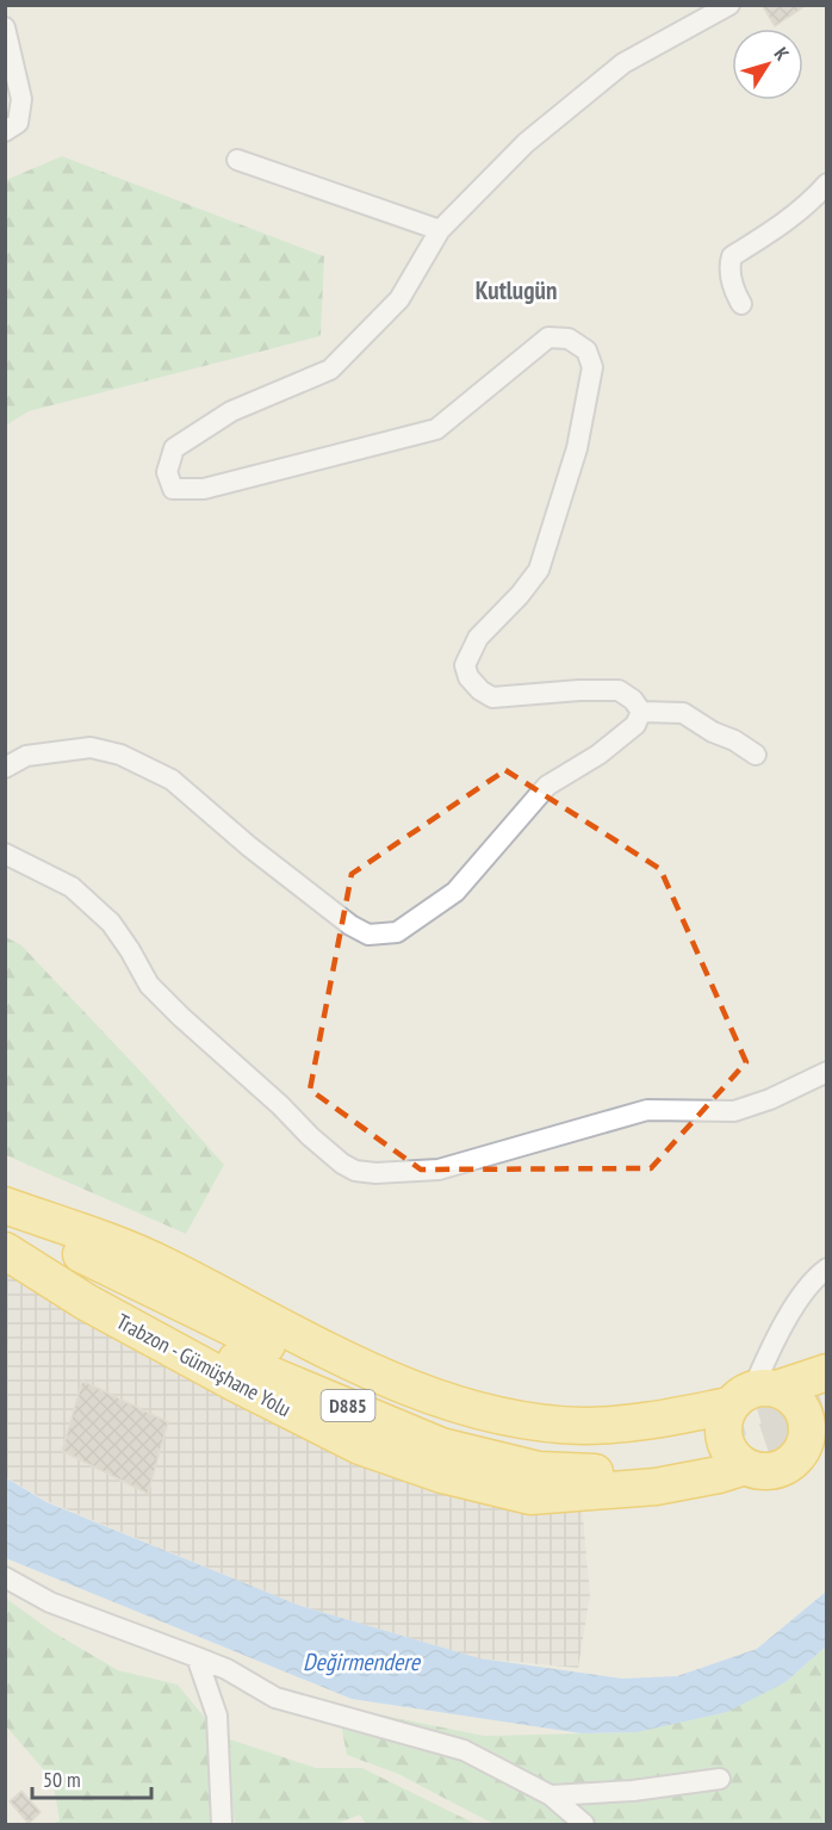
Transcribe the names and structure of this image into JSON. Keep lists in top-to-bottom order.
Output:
{
  "streets": {
    "highway": ["Trabzon - Gümüşhane Yolu", "D885"]
  },
  "districts": ["Kutlugün"],
  "water": ["Değirmendere"],
  "scale_bar": "50 m",
  "north": "top right"
}
